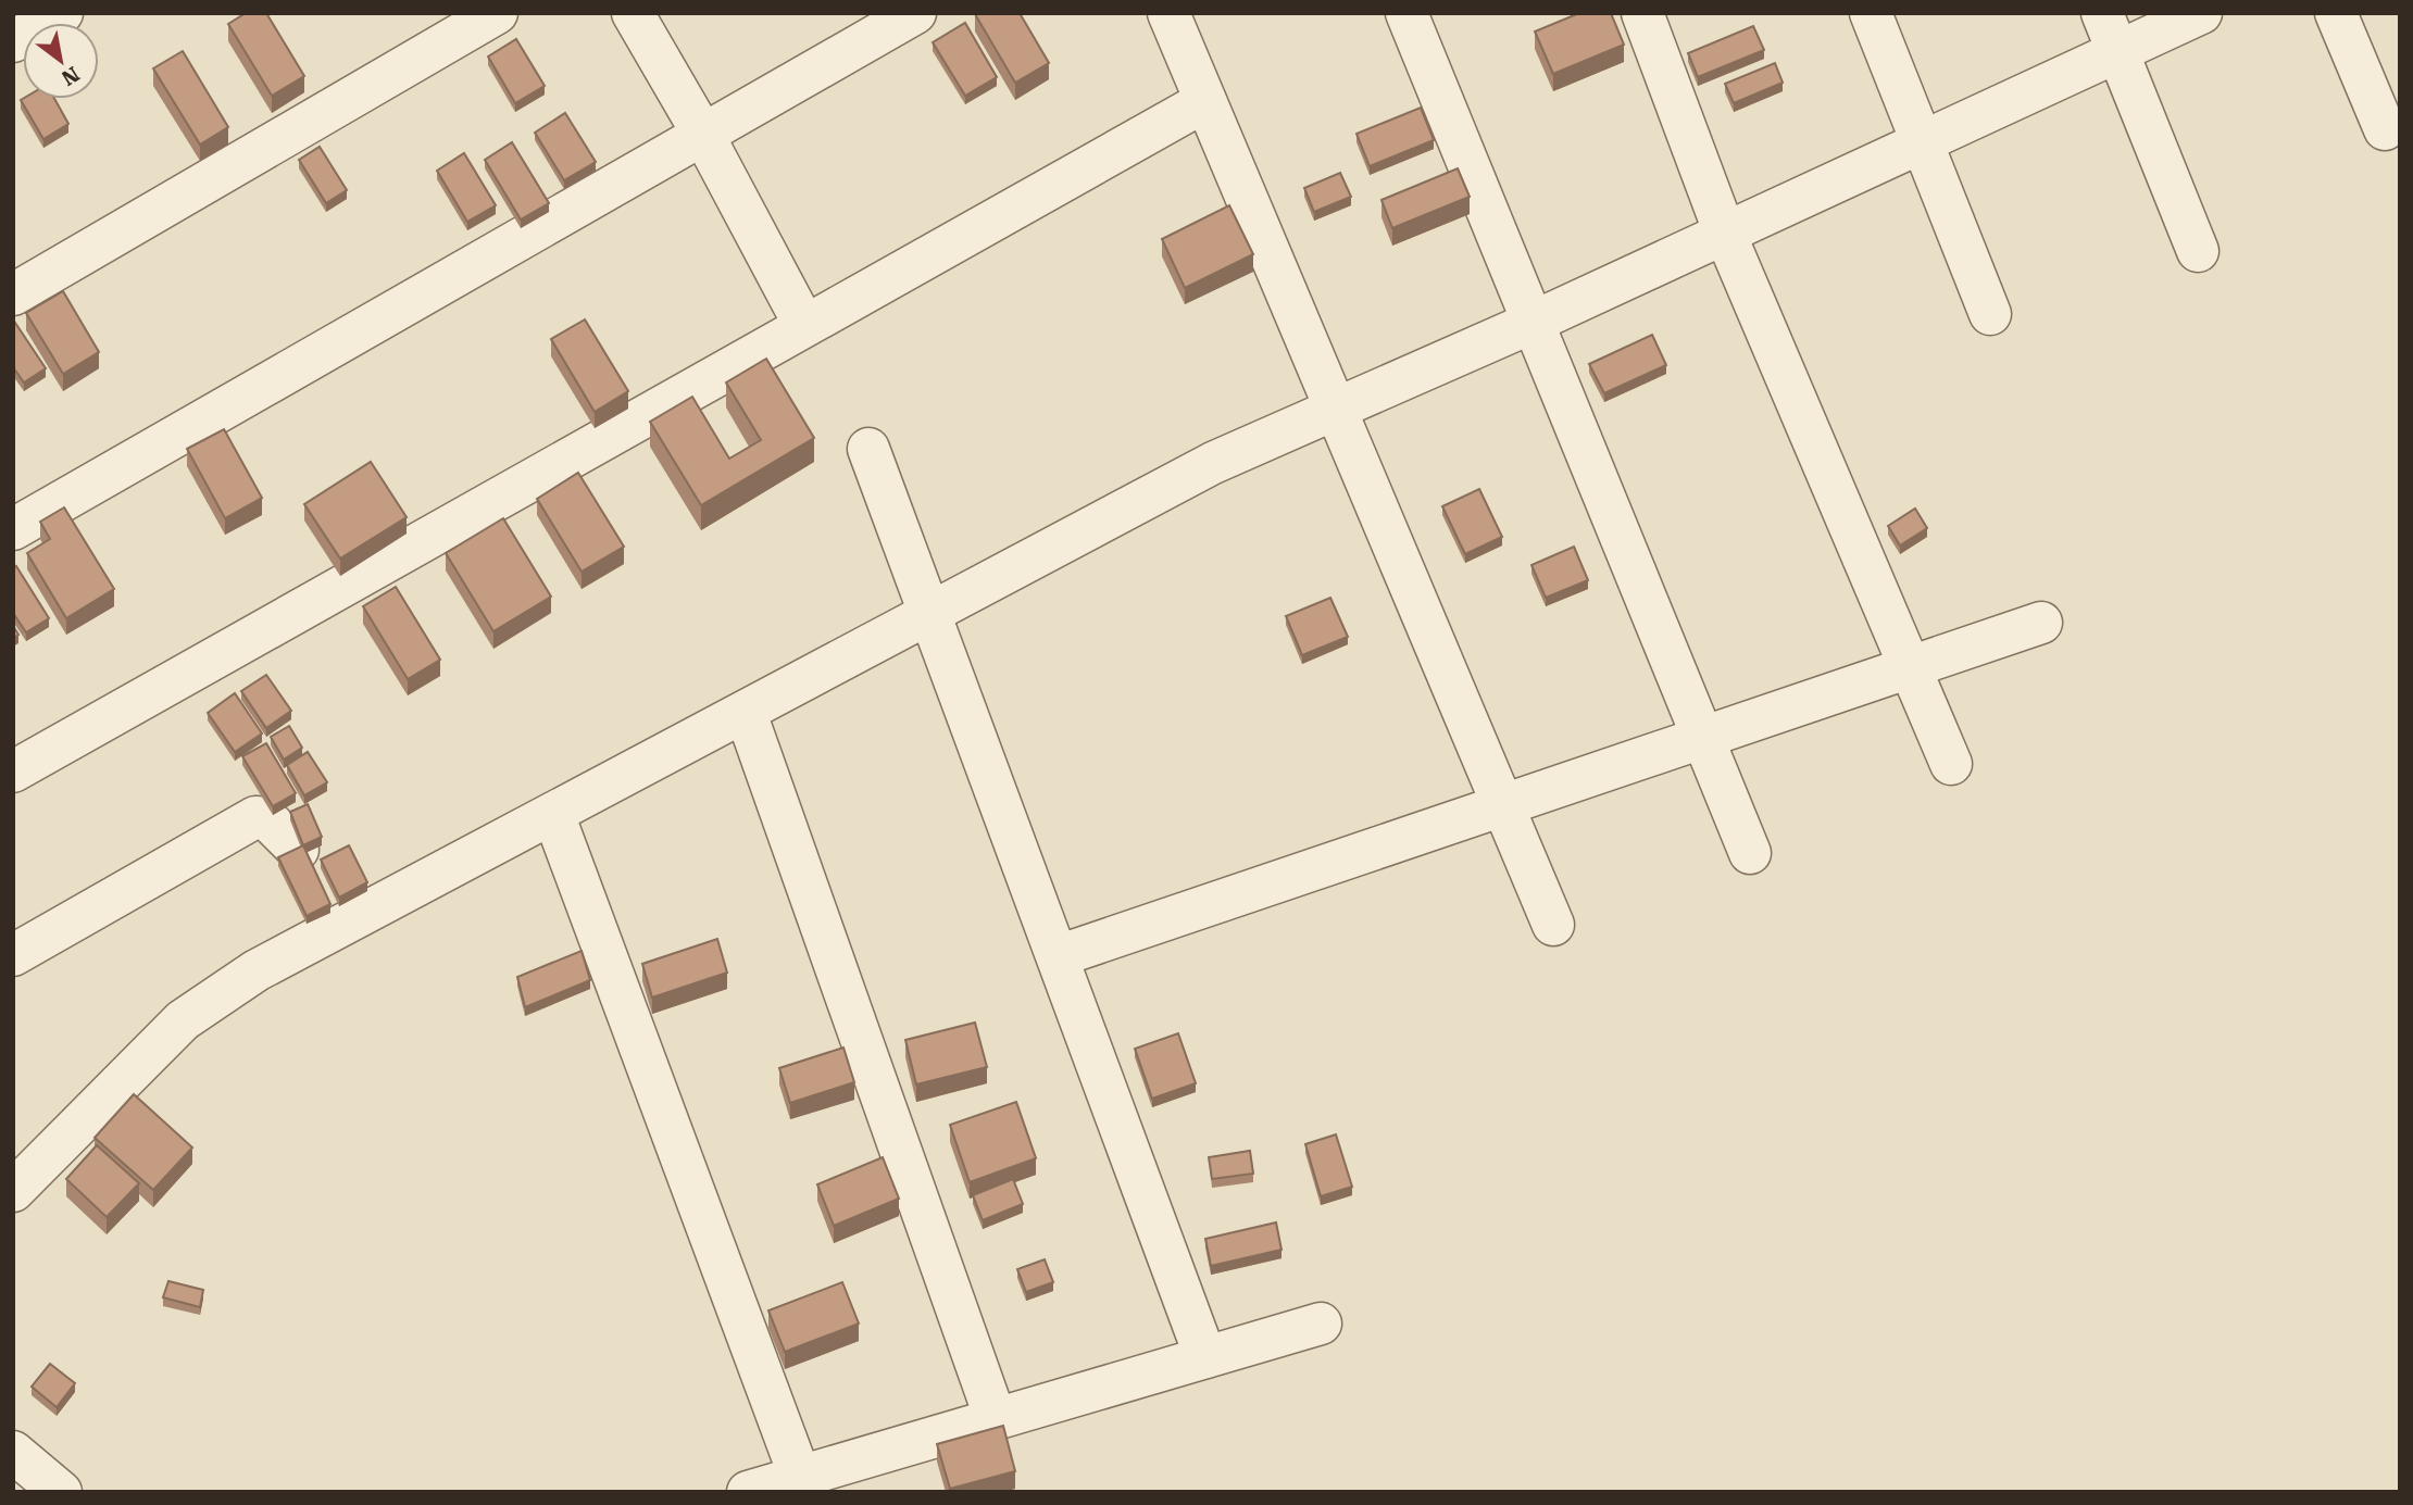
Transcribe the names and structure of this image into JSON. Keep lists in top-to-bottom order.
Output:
{
  "north": "bottom right"
}
